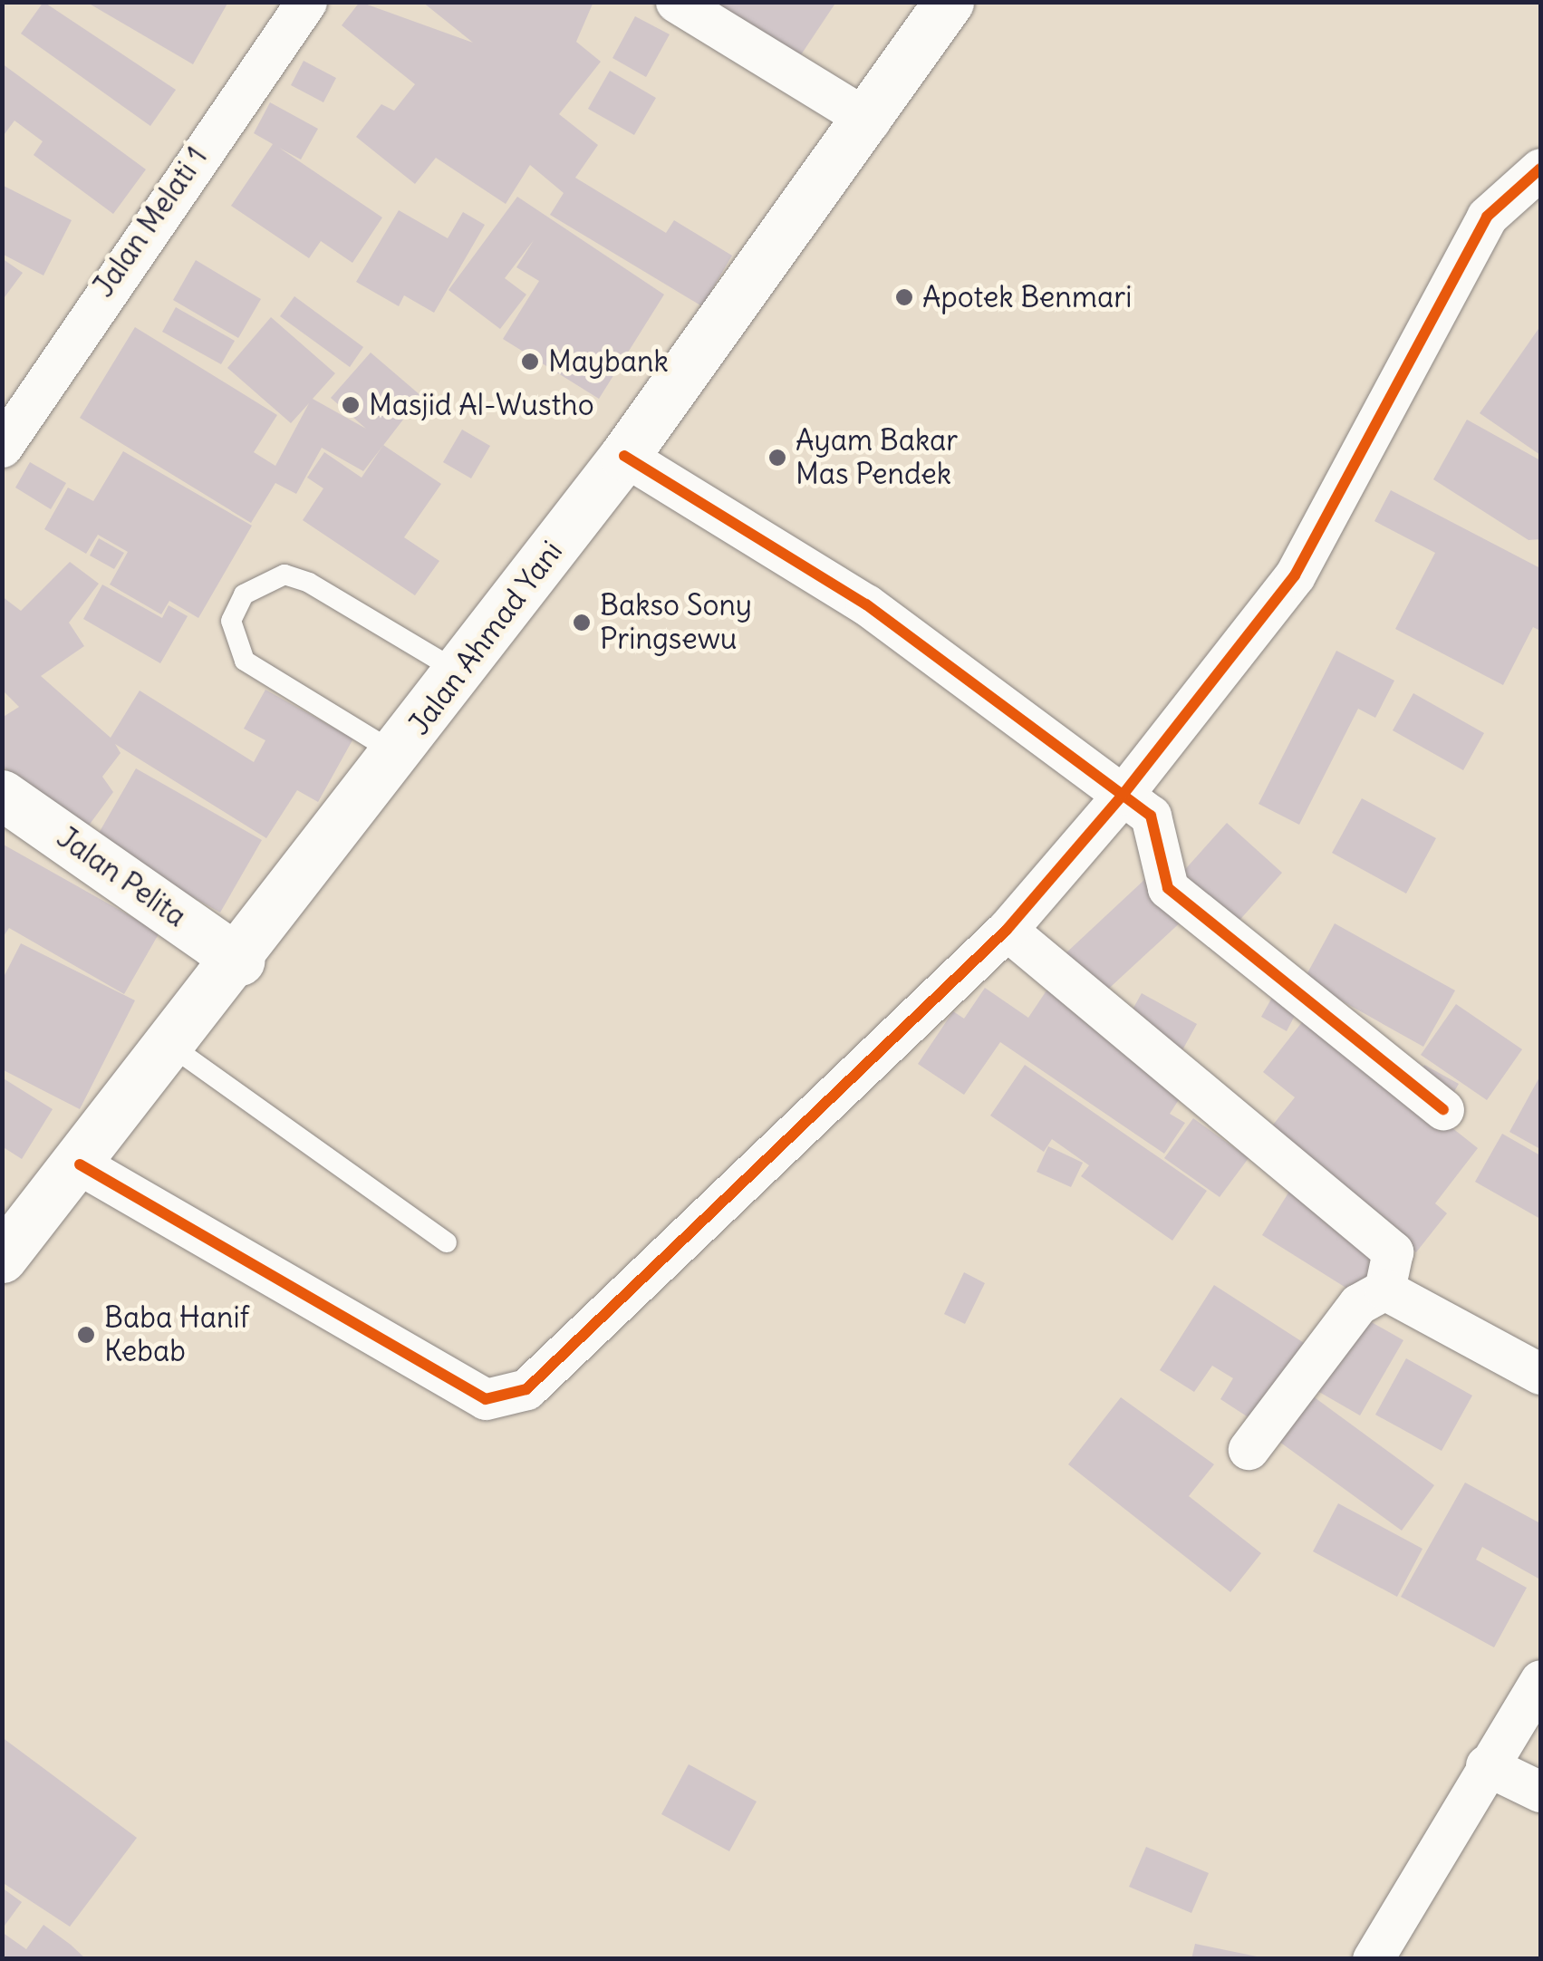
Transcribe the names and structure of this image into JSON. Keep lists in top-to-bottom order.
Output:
{
  "streets": {
    "main road": ["Jalan Ahmad Yani", "Jalan Pelita"],
    "street": ["Jalan Melati 1"]
  },
  "crossings": [
    ["Jalan Ahmad Yani", "Jalan Pelita"]
  ],
  "places": [
    "Apotek Benmari",
    "Maybank",
    "Masjid Al-Wustho",
    "Ayam Bakar Mas Pendek",
    "Bakso Sony Pringsewu",
    "Baba Hanif Kebab"
  ]
}
